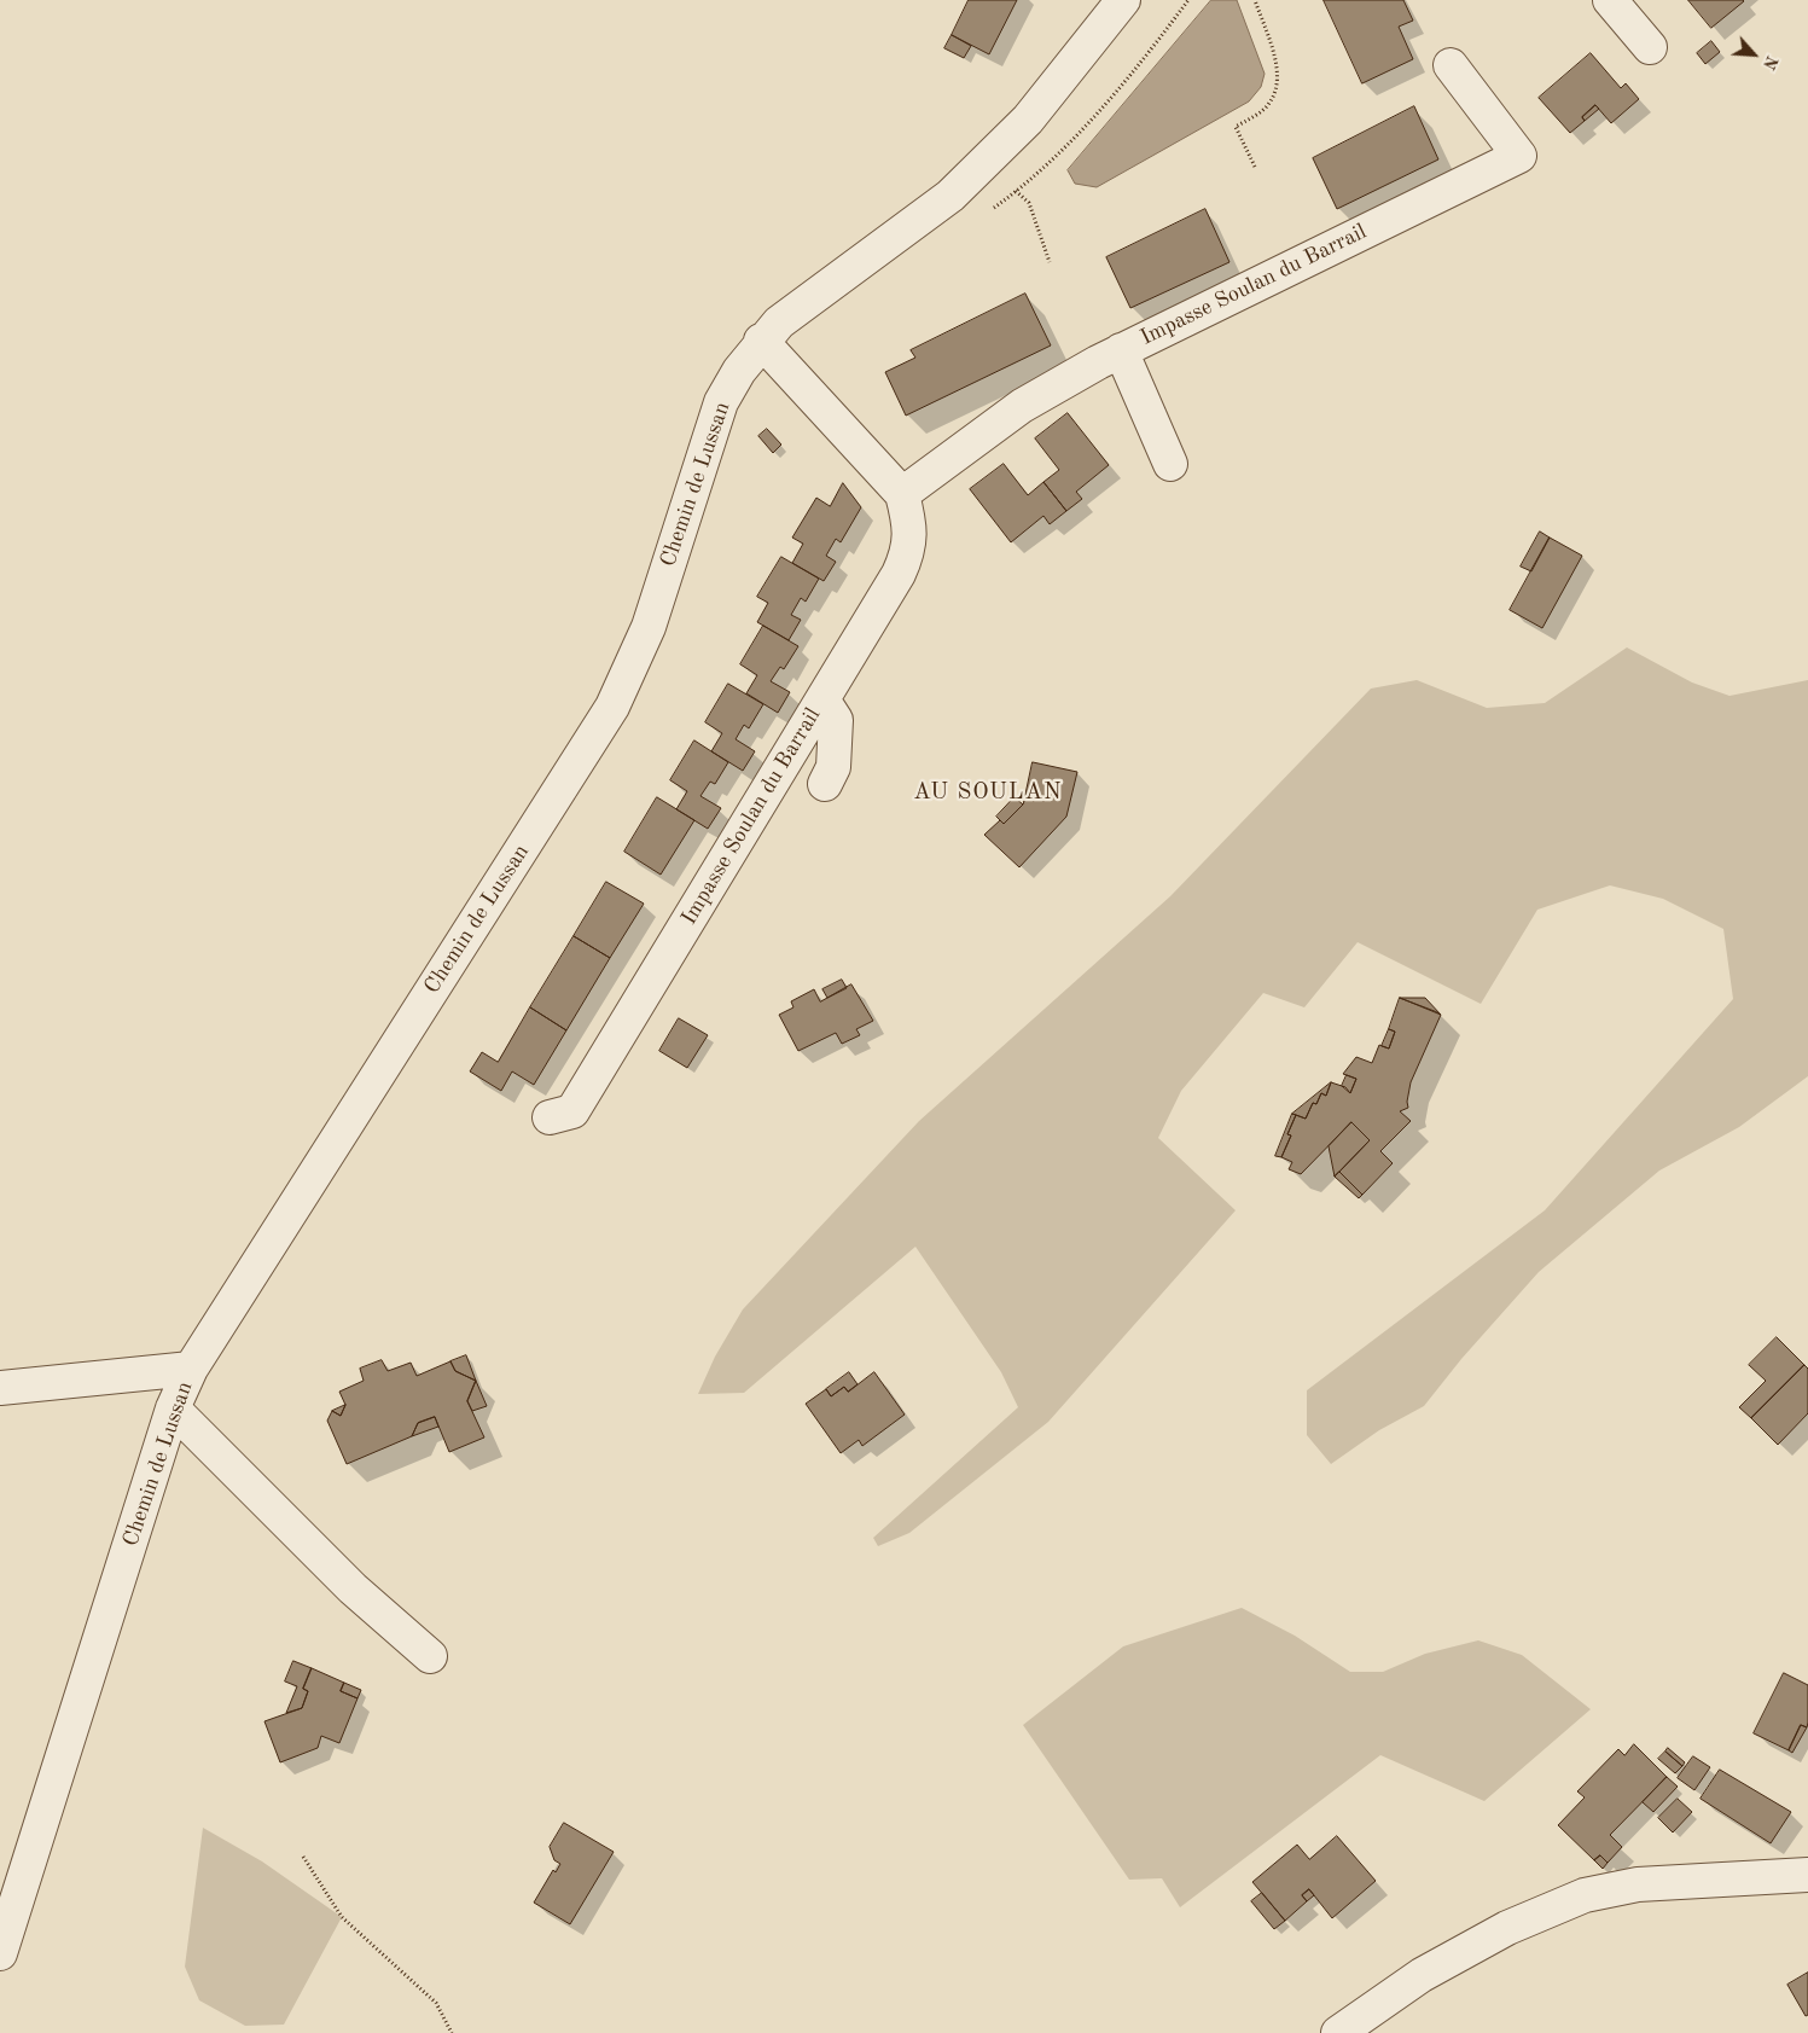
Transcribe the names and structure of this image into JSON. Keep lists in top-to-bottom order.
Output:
{
  "streets": {
    "street": ["Impasse Soulan du Barrail", "Chemin de Lussan"]
  },
  "crossings": [
    ["Impasse Soulan du Barrail", "Chemin de Lussan"]
  ],
  "districts": ["AU SOULAN"],
  "north": "bottom right"
}
